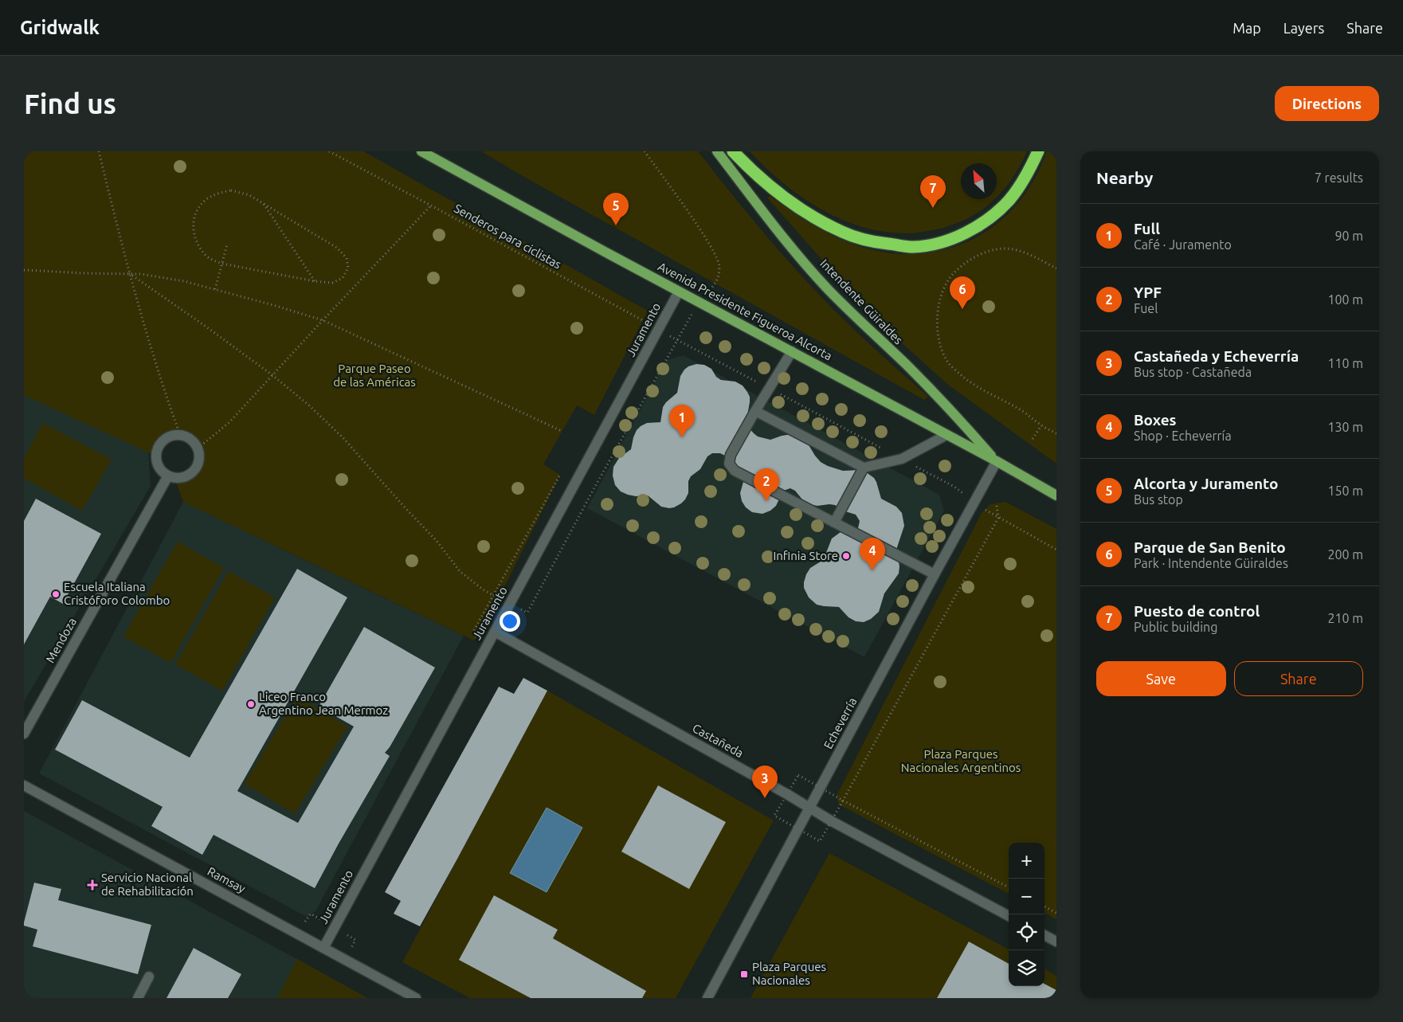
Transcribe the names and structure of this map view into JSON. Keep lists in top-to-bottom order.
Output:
{
  "streets": {
    "main road": ["Intendente Güiraldes", "Avenida Presidente Figueroa Alcorta"],
    "street": [
      "Juramento",
      "Mendoza",
      "Echeverría",
      "Castañeda",
      "Ramsay"
    ],
    "path": ["Senderos para ciclistas"]
  },
  "crossings": [
    ["Senderos para ciclistas", "Juramento"],
    ["Senderos para ciclistas", "Echeverría"],
    ["Intendente Güiraldes", "Avenida Presidente Figueroa Alcorta"],
    ["Intendente Güiraldes", "Echeverría"],
    ["Avenida Presidente Figueroa Alcorta", "Juramento"],
    ["Avenida Presidente Figueroa Alcorta", "Echeverría"],
    ["Juramento", "Castañeda"],
    ["Juramento", "Ramsay"],
    ["Echeverría", "Castañeda"]
  ],
  "parks": ["Parque Paseo de las Américas", "Plaza Parques Nacionales Argentinos"],
  "places": {
    "other": ["Infinia Store", "Escuela Italiana Cristóforo Colombo", "Liceo Franco Argentino Jean Mermoz"],
    "health": ["Servicio Nacional de Rehabilitación"],
    "transit": ["Plaza Parques Nacionales"]
  },
  "north": "top left",
  "page": {
    "header": "Gridwalk",
    "nav": ["Map", "Layers", "Share"],
    "buttons": [
      "Directions",
      ["Save", "Share"]
    ],
    "title": "Find us",
    "heading": ["Nearby", "7 results"],
    "pins": [
      "7",
      "5",
      "6",
      "1",
      "2",
      "4",
      "3"
    ],
    "list": [
      {
        "mark": "1",
        "name": "Full",
        "note": "Café · Juramento",
        "value": "90 m"
      },
      {
        "mark": "2",
        "name": "YPF",
        "note": "Fuel",
        "value": "100 m"
      },
      {
        "mark": "3",
        "name": "Castañeda y Echeverría",
        "note": "Bus stop · Castañeda",
        "value": "110 m"
      },
      {
        "mark": "4",
        "name": "Boxes",
        "note": "Shop · Echeverría",
        "value": "130 m"
      },
      {
        "mark": "5",
        "name": "Alcorta y Juramento",
        "note": "Bus stop",
        "value": "150 m"
      },
      {
        "mark": "6",
        "name": "Parque de San Benito",
        "note": "Park · Intendente Güiraldes",
        "value": "200 m"
      },
      {
        "mark": "7",
        "name": "Puesto de control",
        "note": "Public building",
        "value": "210 m"
      }
    ],
    "map_buttons": ["+", "−"]
  }
}
